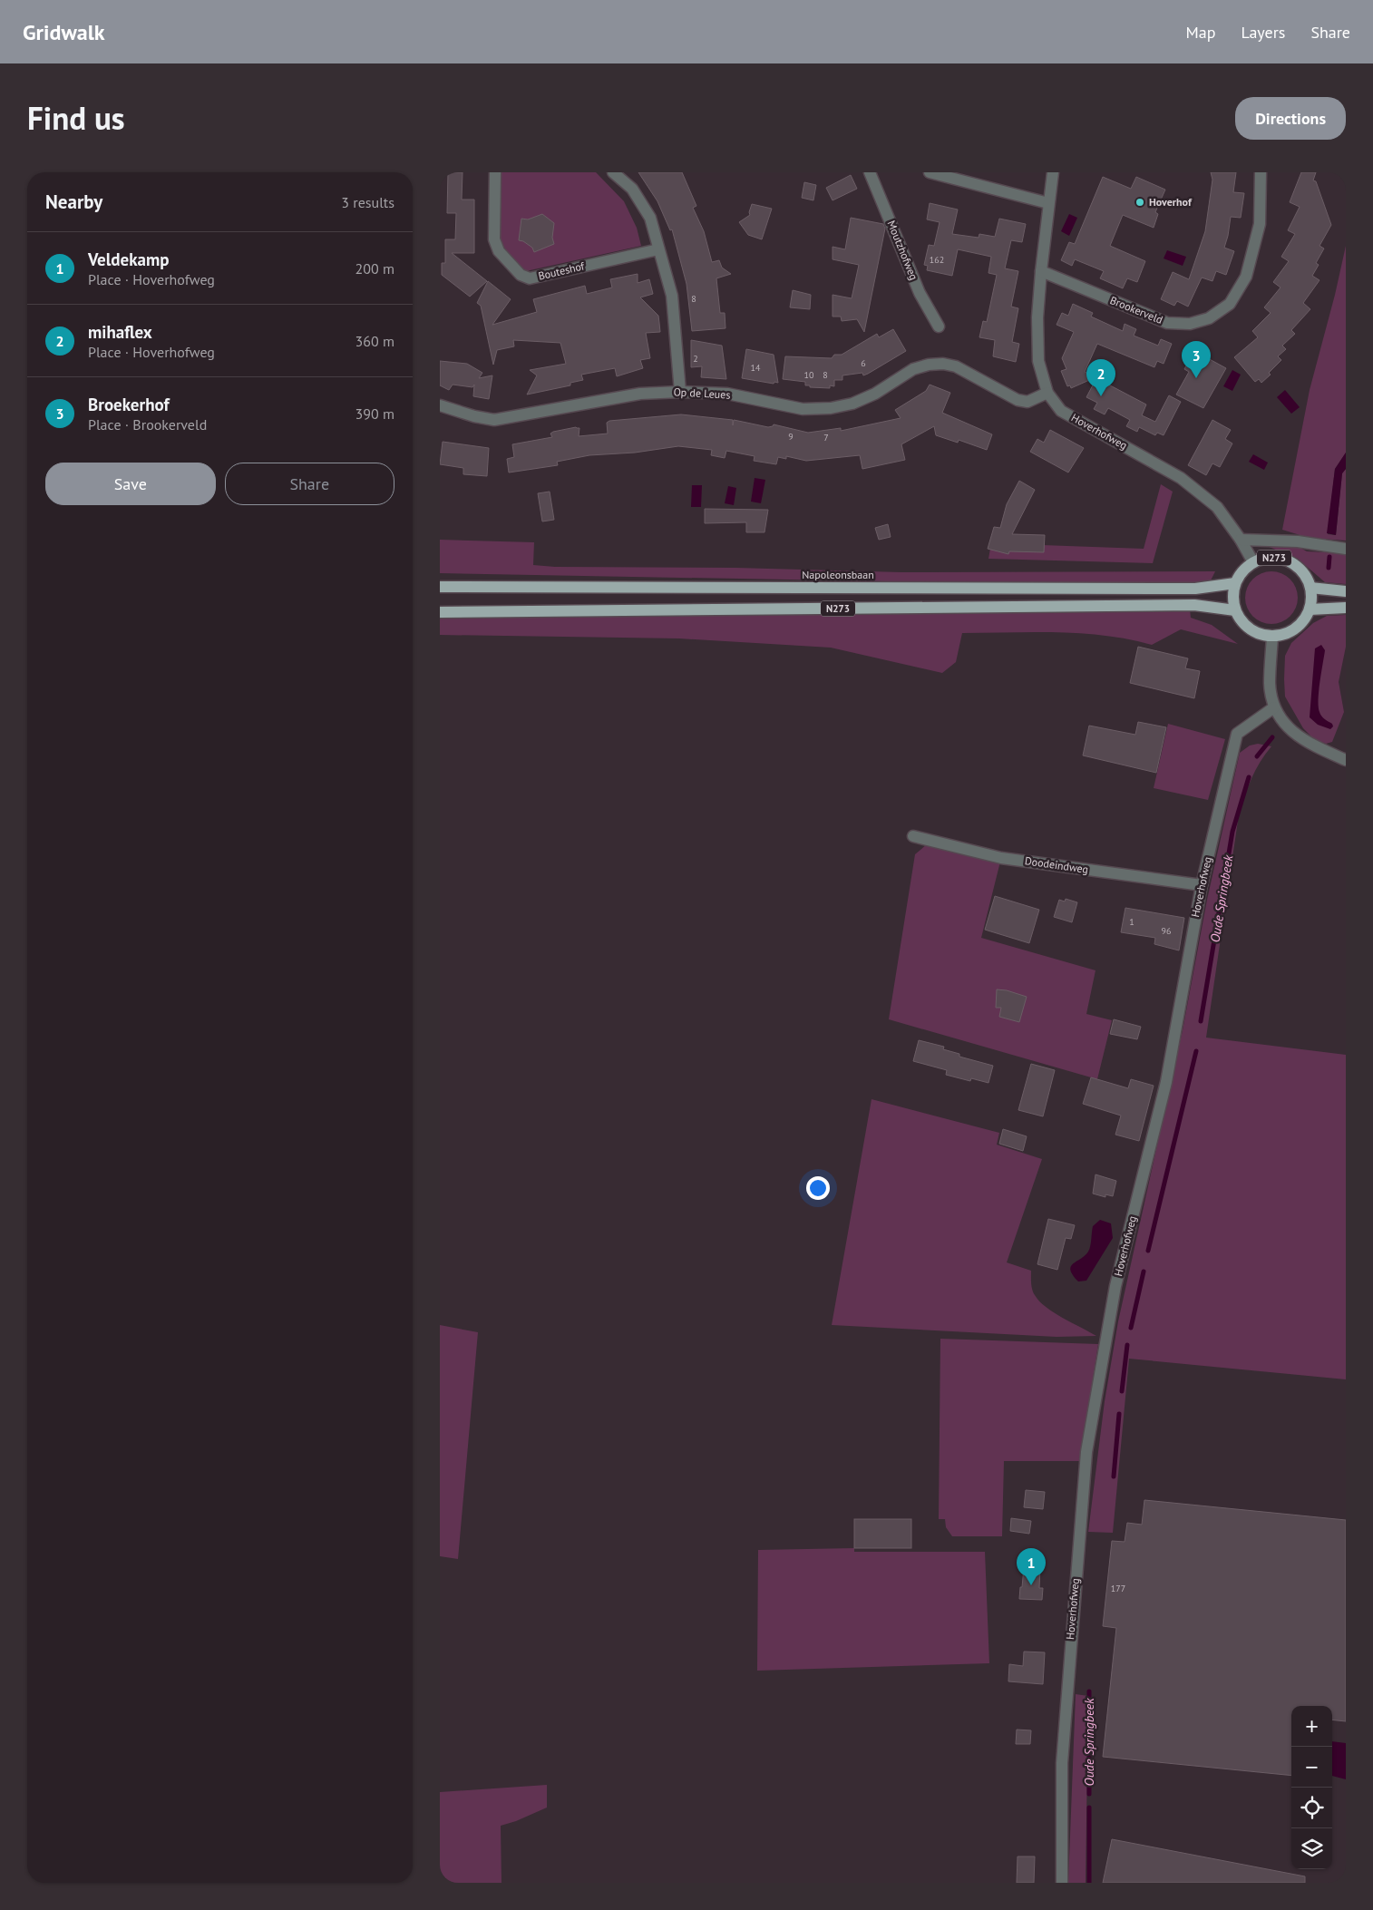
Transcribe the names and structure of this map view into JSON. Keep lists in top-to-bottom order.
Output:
{
  "streets": {
    "main road": ["N273", "Napoleonsbaan"],
    "street": [
      "Moutzhofweg",
      "Bouteshof",
      "Brookerveld",
      "Op de Leues",
      "Hoverhofweg",
      "Doodeindweg"
    ]
  },
  "crossings": [
    ["Brookerveld", "Hoverhofweg"],
    ["Op de Leues", "Hoverhofweg"],
    ["Hoverhofweg", "N273"],
    ["Hoverhofweg", "Napoleonsbaan"],
    ["Hoverhofweg", "Doodeindweg"],
    ["N273", "Napoleonsbaan"]
  ],
  "water": ["Oude Springbeek"],
  "places": ["Hoverhof"],
  "house_numbers": [
    "162",
    "8",
    "2",
    "6",
    "14",
    "10",
    "8",
    "9",
    "7",
    "1",
    "96",
    "177"
  ],
  "page": {
    "header": "Gridwalk",
    "nav": ["Map", "Layers", "Share"],
    "title": "Find us",
    "buttons": [
      "Directions",
      ["Save", "Share"]
    ],
    "heading": ["Nearby", "3 results"],
    "list": [
      {
        "mark": "1",
        "name": "Veldekamp",
        "note": "Place · Hoverhofweg",
        "value": "200 m"
      },
      {
        "mark": "2",
        "name": "mihaflex",
        "note": "Place · Hoverhofweg",
        "value": "360 m"
      },
      {
        "mark": "3",
        "name": "Broekerhof",
        "note": "Place · Brookerveld",
        "value": "390 m"
      }
    ],
    "pins": ["3", "2", "1"],
    "map_buttons": ["+", "−"]
  }
}
